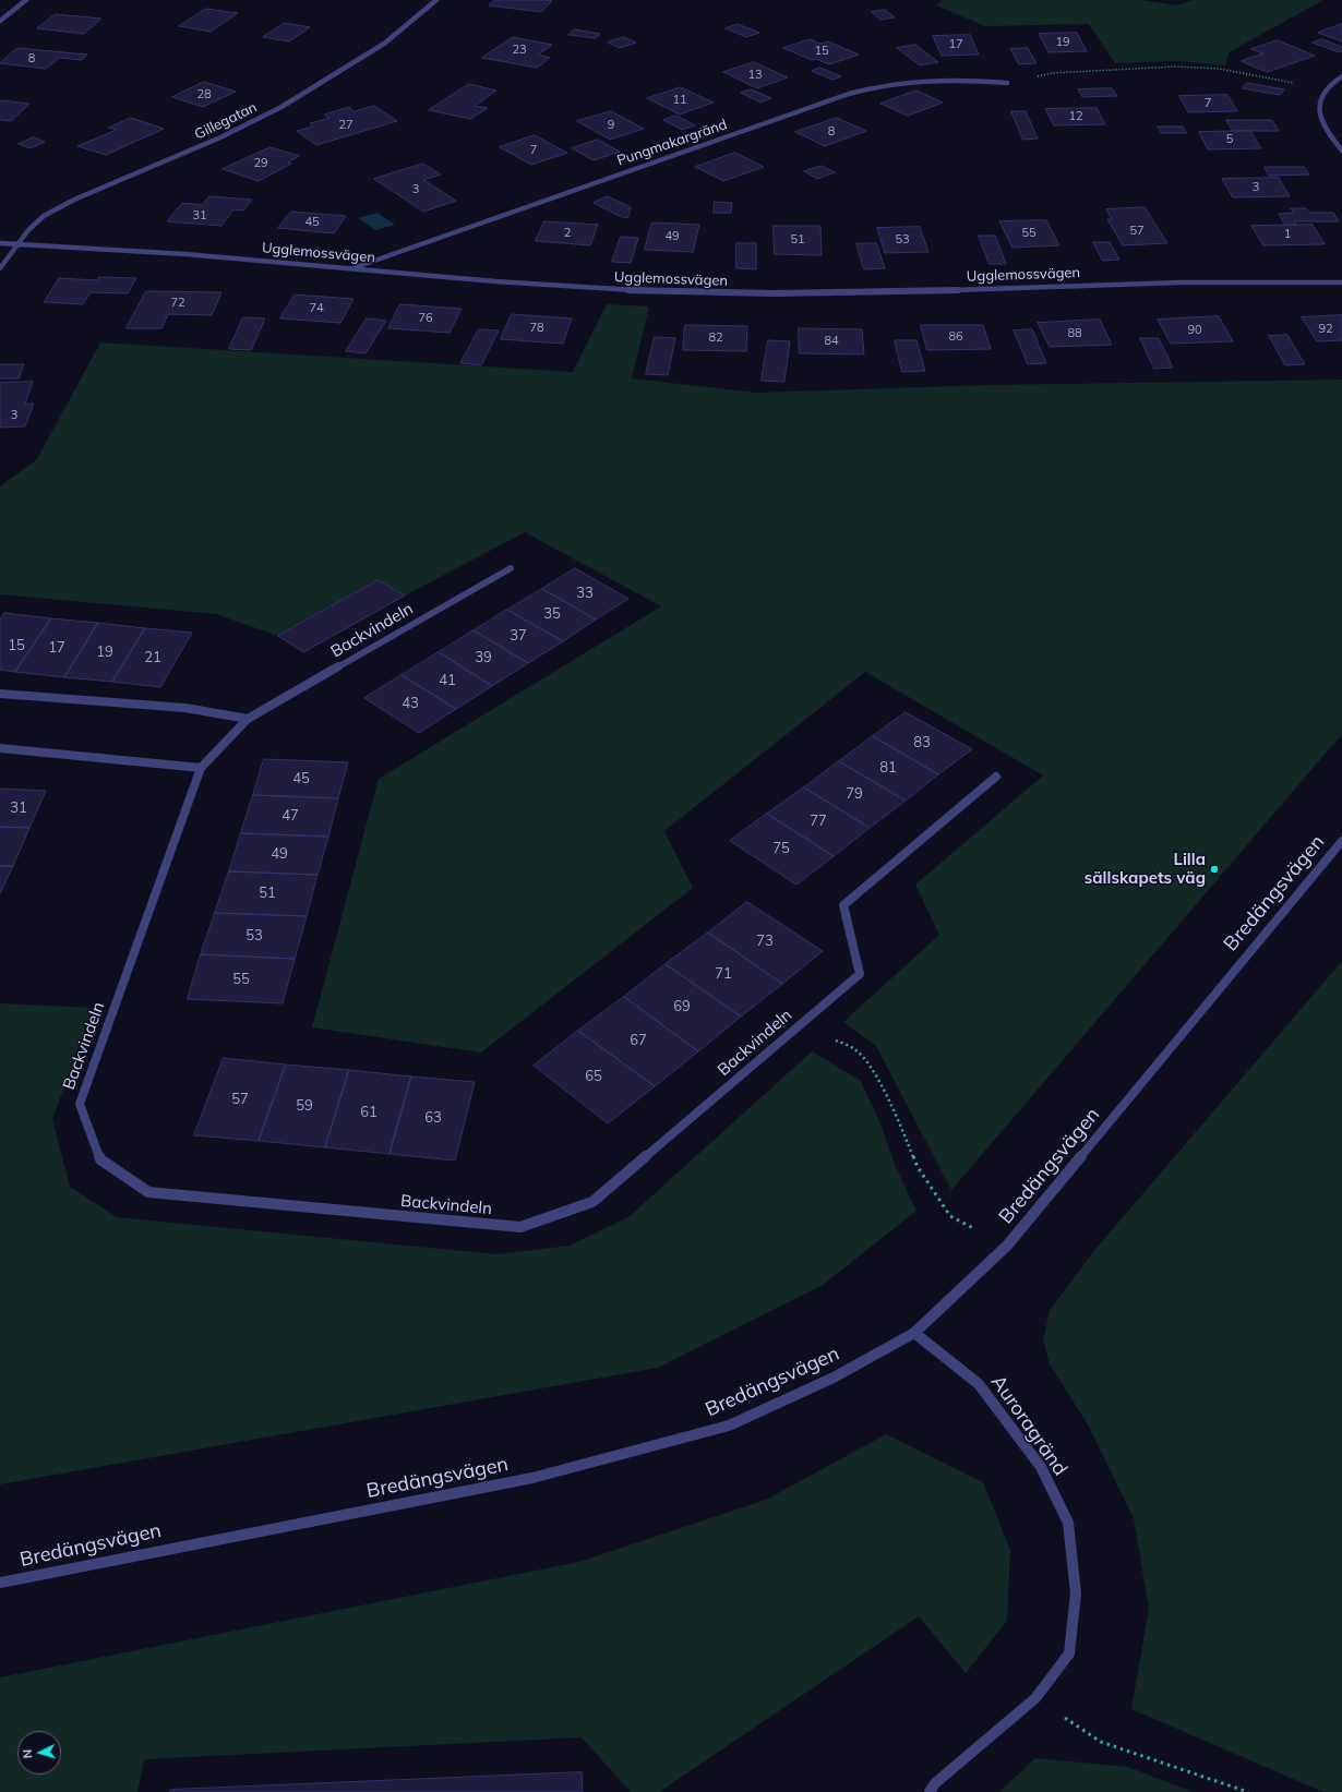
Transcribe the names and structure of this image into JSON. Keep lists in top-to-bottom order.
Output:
{
  "streets": {
    "street": [
      "Gillegatan",
      "Pungmakargränd",
      "Ugglemossvägen",
      "Backvindeln",
      "Bredängsvägen",
      "Auroragränd"
    ]
  },
  "crossings": [
    ["Gillegatan", "Ugglemossvägen"],
    ["Pungmakargränd", "Ugglemossvägen"],
    ["Bredängsvägen", "Auroragränd"]
  ],
  "places": ["Lilla sällskapets väg"],
  "house_numbers": [
    "19",
    "17",
    "23",
    "15",
    "8",
    "13",
    "28",
    "11",
    "7",
    "12",
    "27",
    "9",
    "8",
    "5",
    "7",
    "29",
    "3",
    "3",
    "31",
    "45",
    "57",
    "2",
    "55",
    "1",
    "49",
    "51",
    "53",
    "72",
    "74",
    "76",
    "78",
    "92",
    "90",
    "88",
    "86",
    "82",
    "84",
    "3",
    "33",
    "35",
    "37",
    "15",
    "17",
    "19",
    "21",
    "39",
    "41",
    "43",
    "83",
    "81",
    "45",
    "79",
    "31",
    "47",
    "77",
    "75",
    "49",
    "51",
    "53",
    "73",
    "71",
    "55",
    "69",
    "67",
    "65",
    "57",
    "59",
    "61",
    "63"
  ],
  "north": "left"
}
